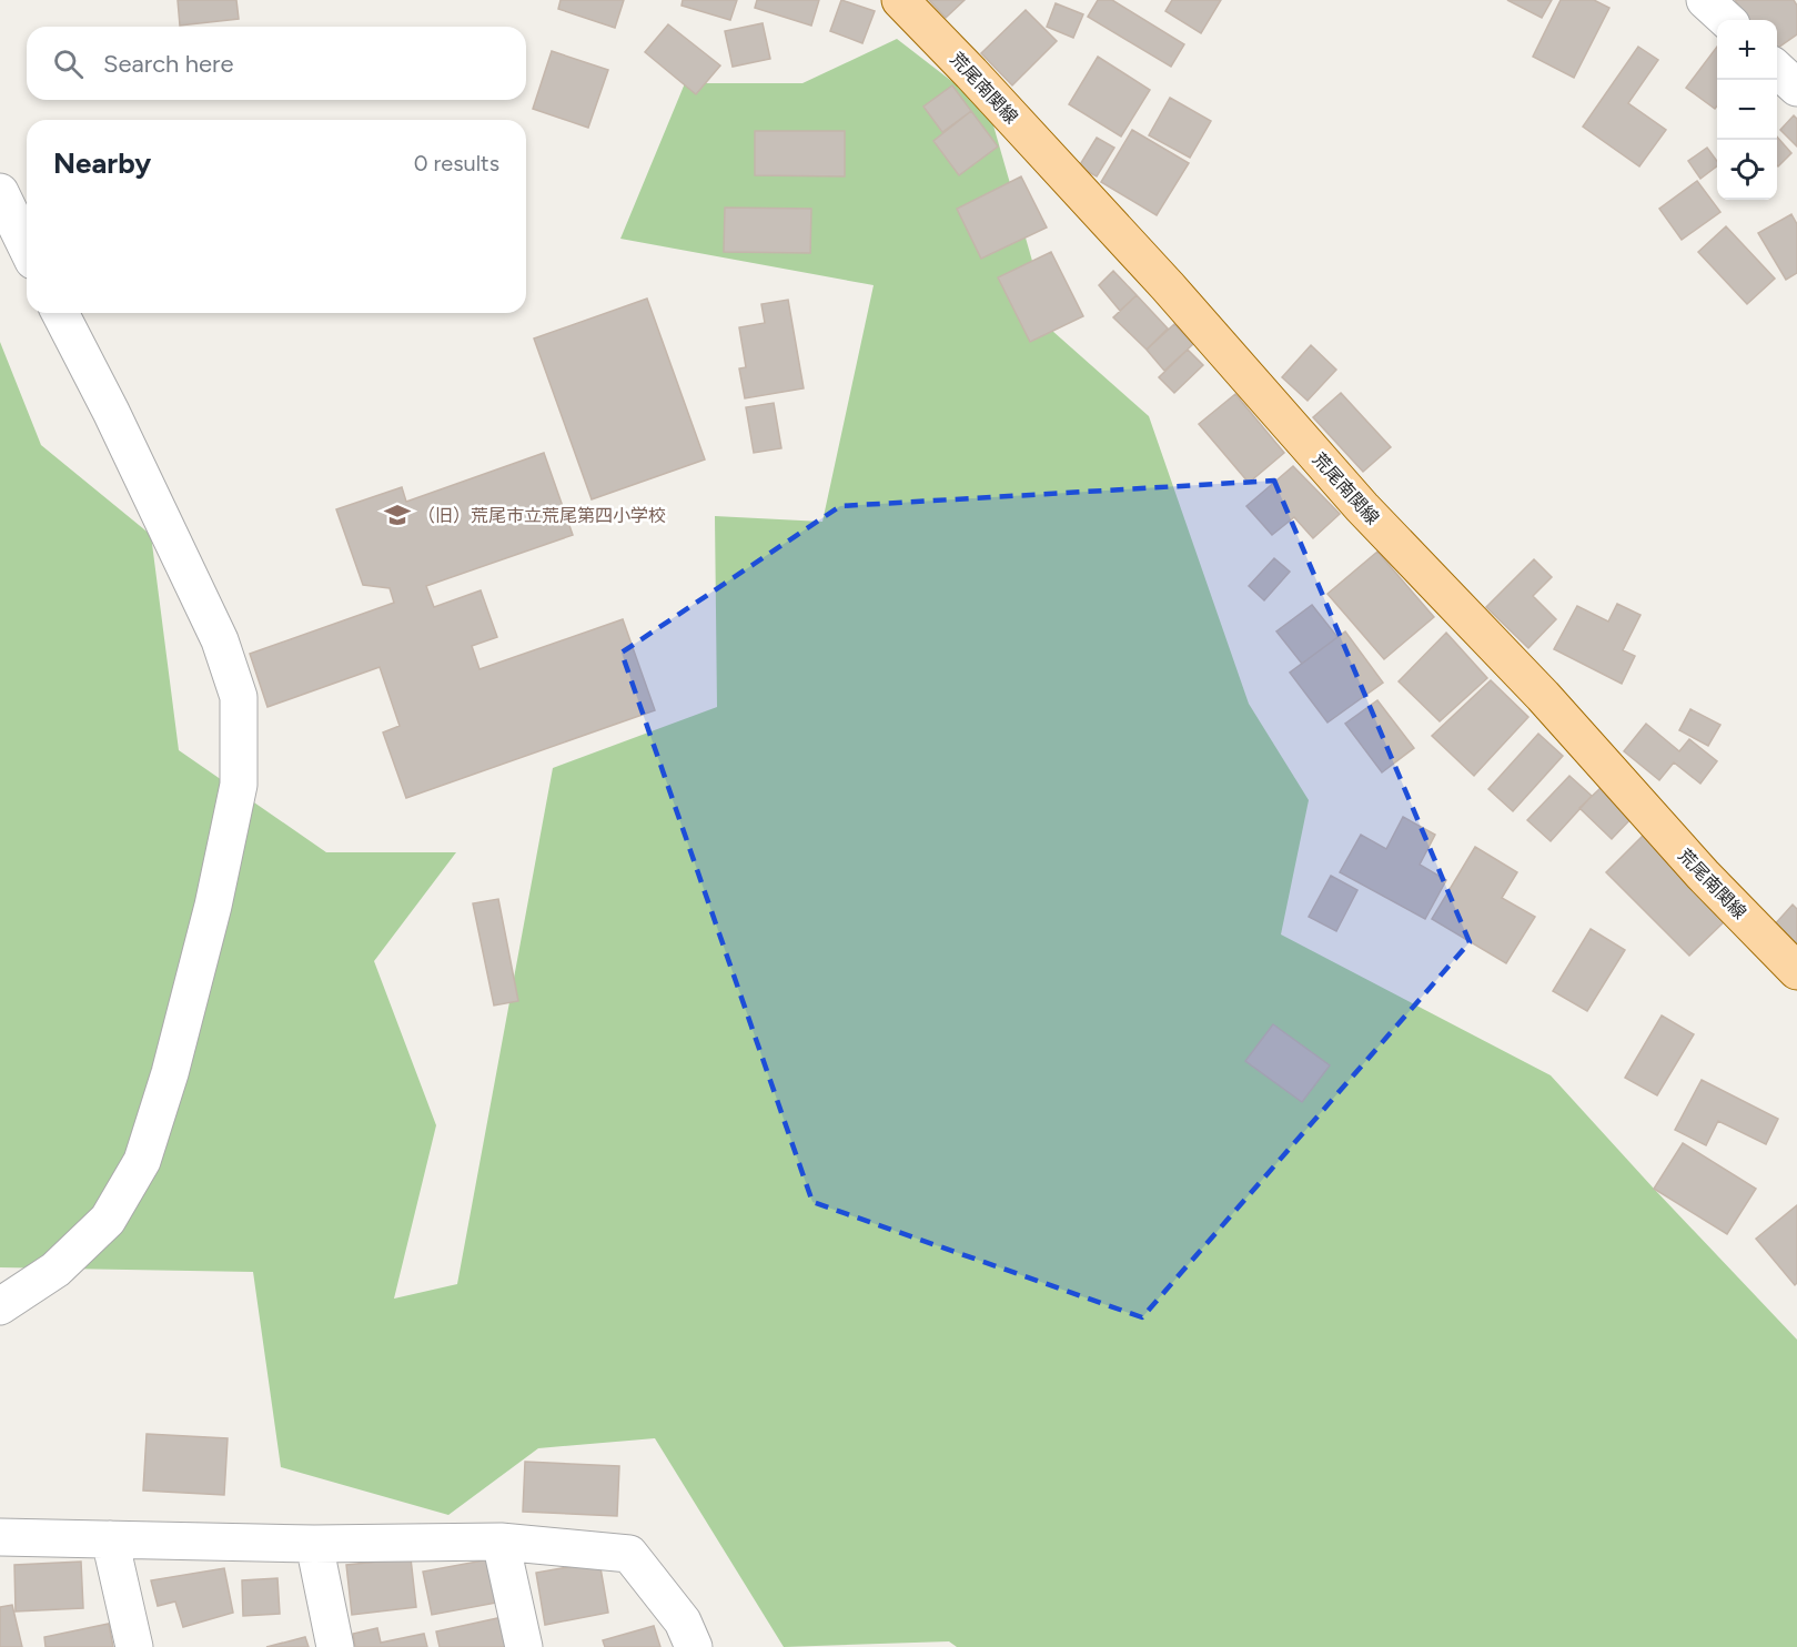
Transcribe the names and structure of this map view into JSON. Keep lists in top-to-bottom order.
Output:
{
  "streets": {
    "main road": ["荒尾南関線"]
  },
  "places": {
    "school or university": ["（旧）荒尾市立荒尾第四小学校"]
  },
  "page": {
    "map_buttons": ["+", "−"],
    "search": "Search here",
    "heading": ["Nearby", "0 results"]
  }
}
